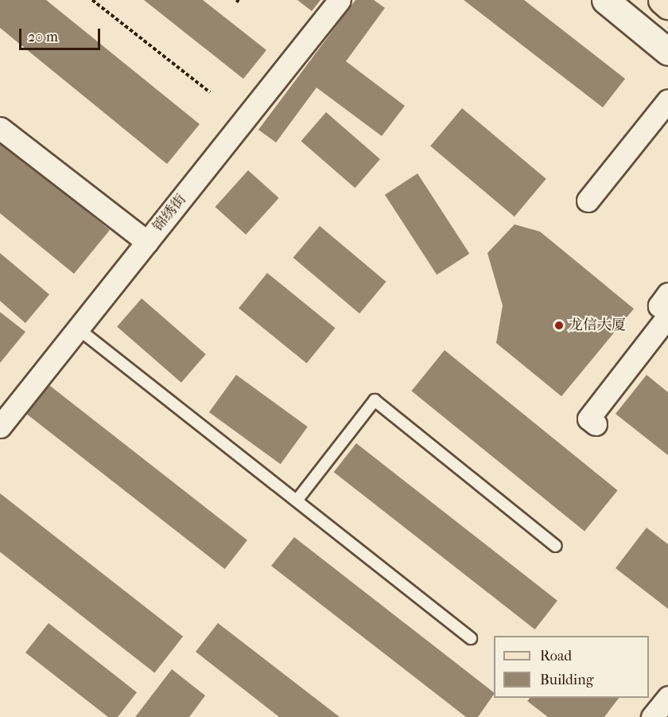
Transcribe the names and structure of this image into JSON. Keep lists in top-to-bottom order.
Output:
{
  "streets": {
    "street": ["锦绣街"]
  },
  "places": ["龙信大厦"],
  "legend": ["Road", "Building"],
  "scale_bar": "20 m"
}
